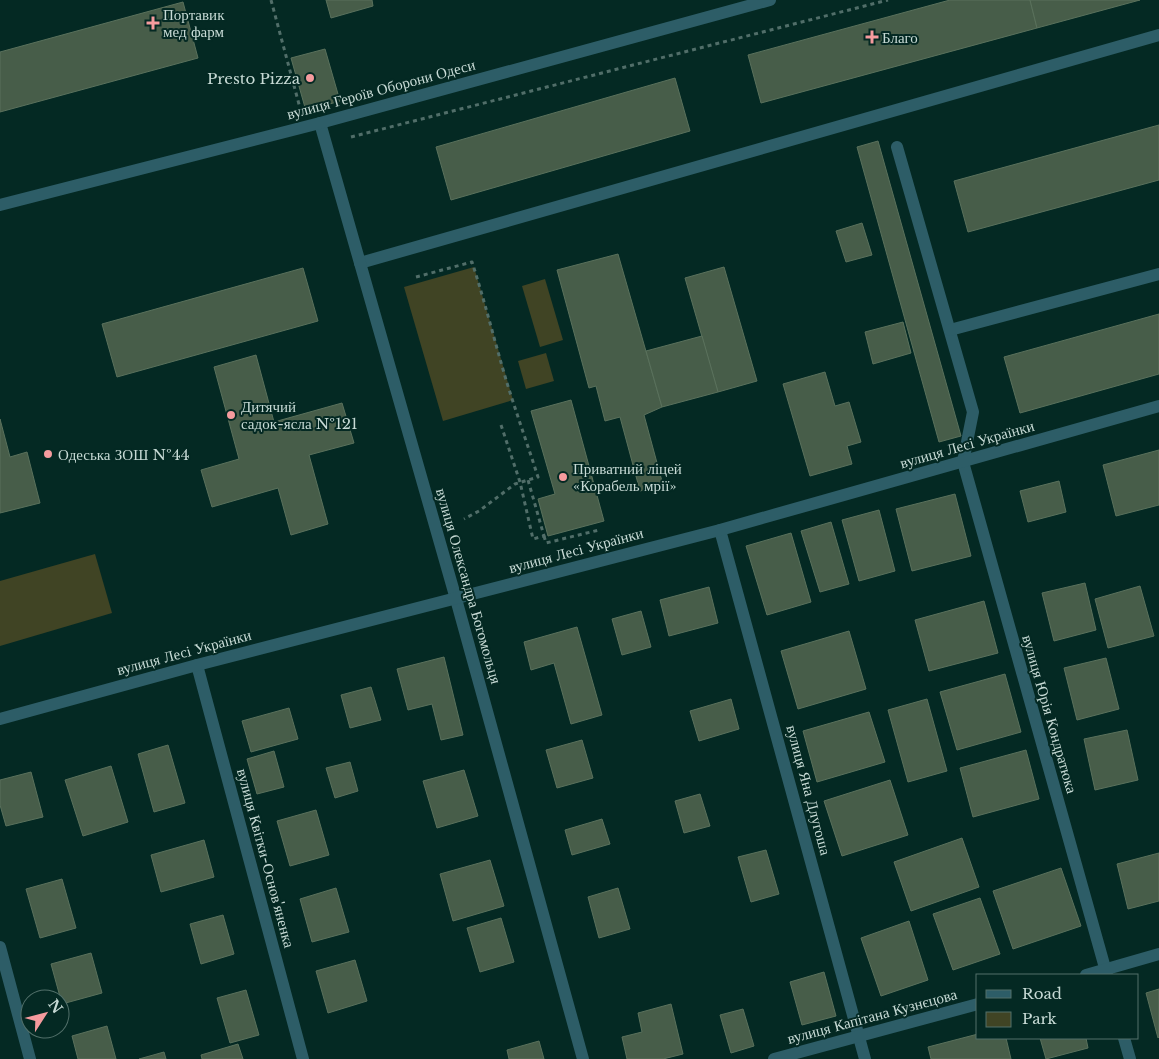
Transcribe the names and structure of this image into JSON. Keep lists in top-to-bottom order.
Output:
{
  "streets": {
    "street": [
      "вулиця Героїв Оборони Одеси",
      "вулиця Лесі Українки",
      "вулиця Олександра Богомольця",
      "вулиця Юрія Кондратюка",
      "вулиця Яна Длугоша",
      "вулиця Квітки-Основ'яненка",
      "вулиця Капітана Кузнєцова"
    ]
  },
  "crossings": [
    ["вулиця Героїв Оборони Одеси", "вулиця Олександра Богомольця"],
    ["вулиця Лесі Українки", "вулиця Олександра Богомольця"],
    ["вулиця Лесі Українки", "вулиця Юрія Кондратюка"],
    ["вулиця Лесі Українки", "вулиця Яна Длугоша"],
    ["вулиця Лесі Українки", "вулиця Квітки-Основ'яненка"],
    ["вулиця Яна Длугоша", "вулиця Капітана Кузнєцова"]
  ],
  "places": {
    "health": ["Портавик мед фарм", "Благо"],
    "other": [
      "Presto Pizza",
      "Дитячий садок-ясла №121",
      "Одеська ЗОШ №44",
      "Приватний ліцей «Корабель мрії»"
    ]
  },
  "legend": ["Road", "Park"],
  "north": "top right"
}
